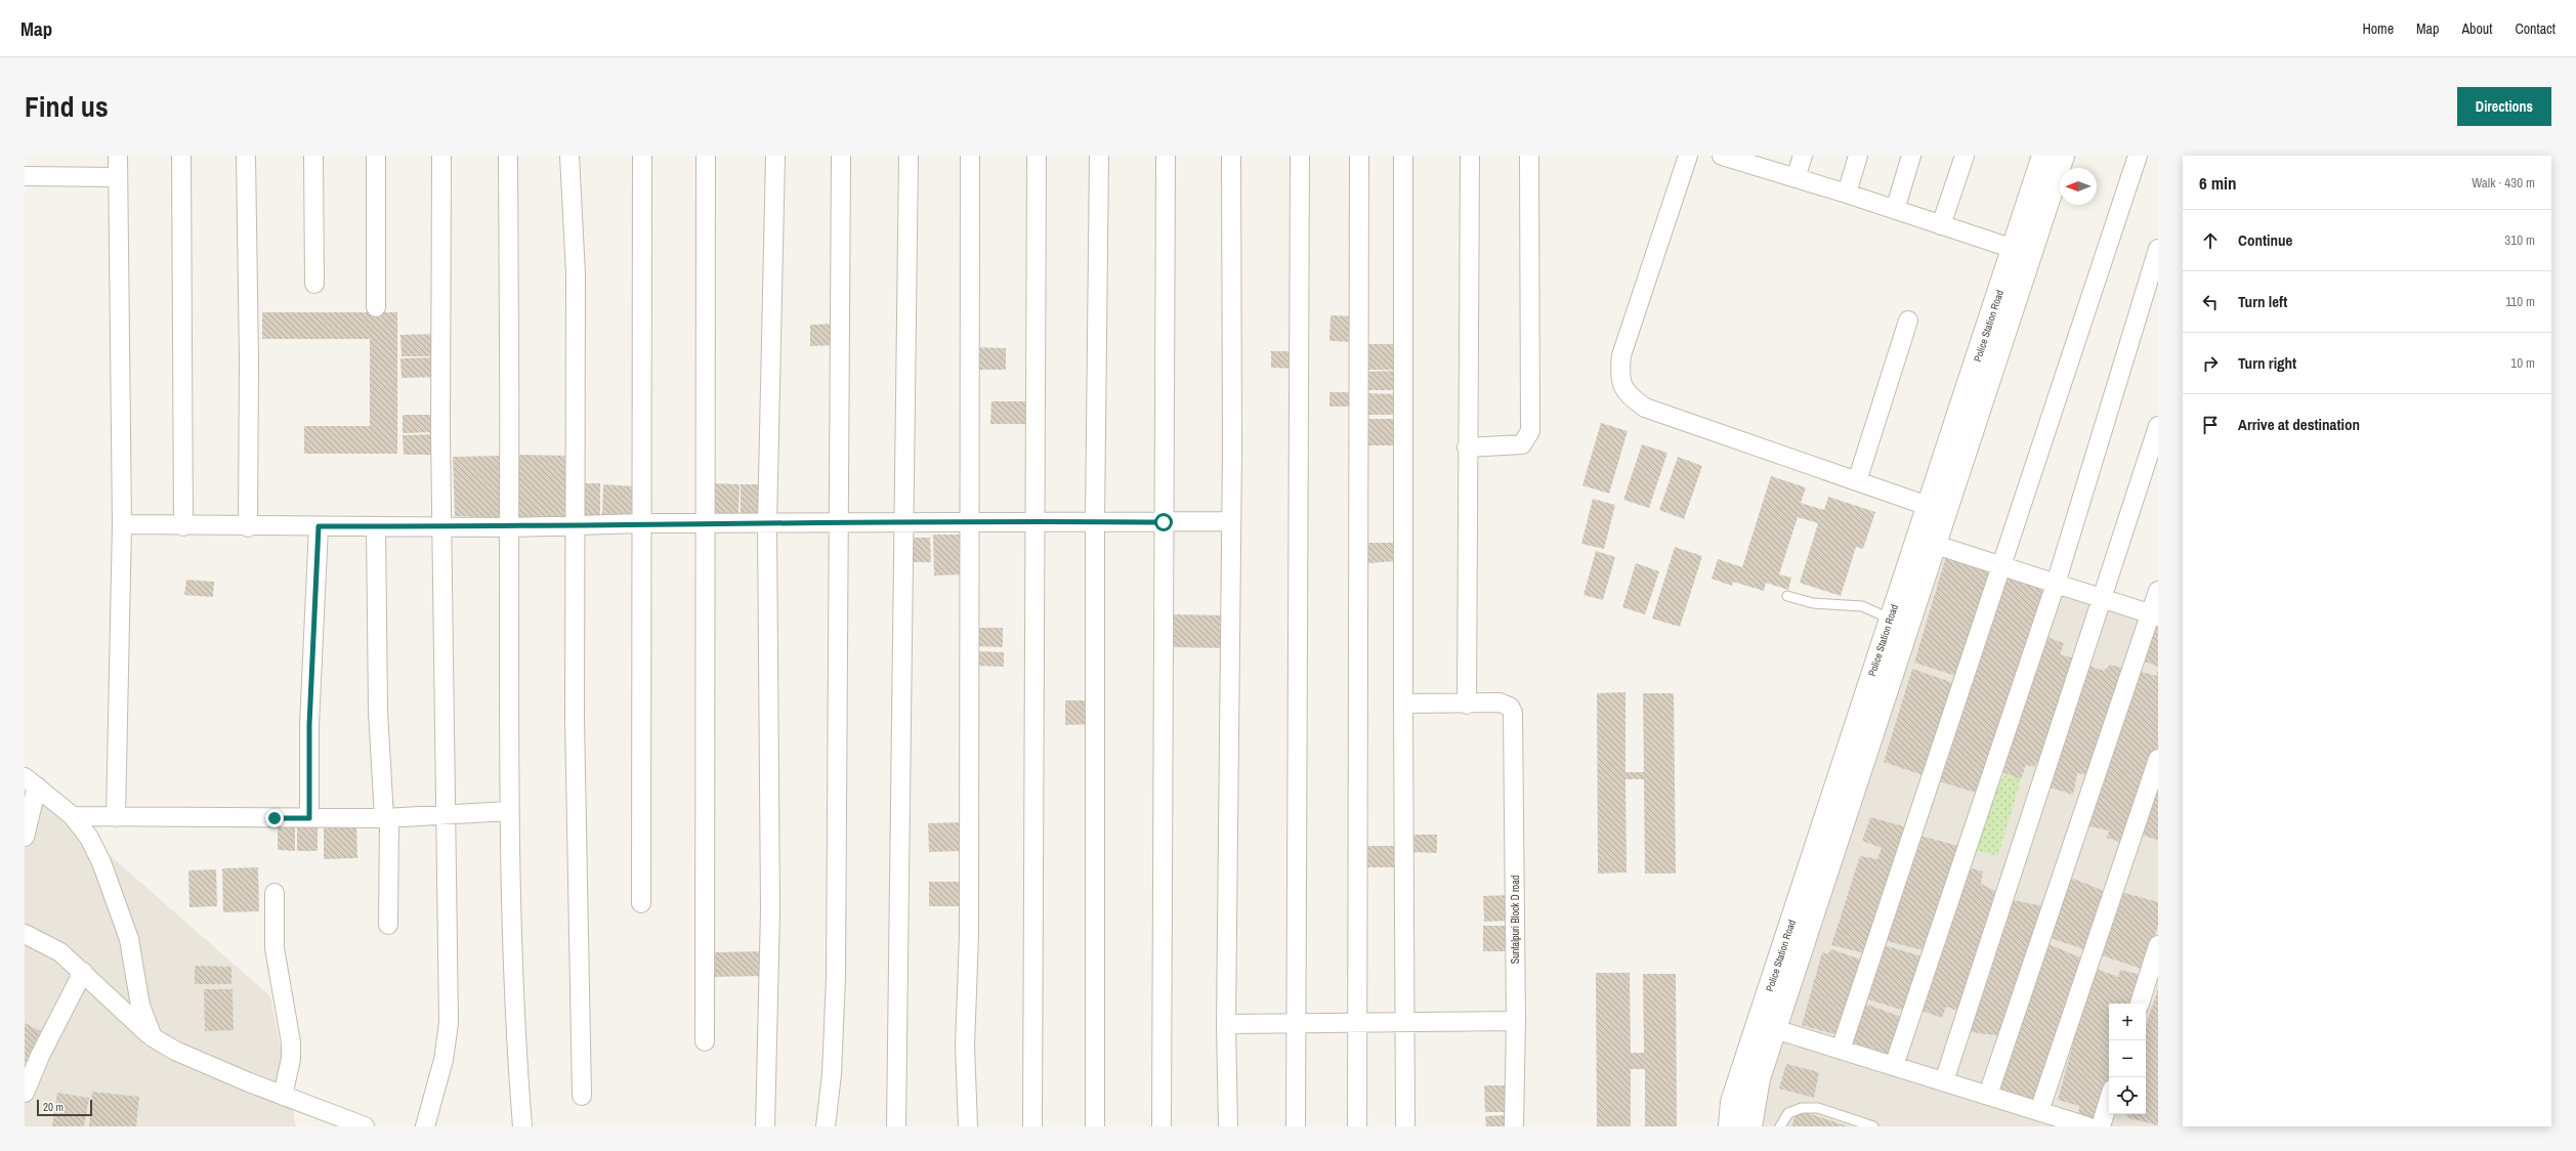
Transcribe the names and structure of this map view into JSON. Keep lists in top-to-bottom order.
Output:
{
  "streets": {
    "street": ["Police Station Road", "Suntalpuri Block D road"]
  },
  "scale_bar": "20 m",
  "north": "left",
  "page": {
    "header": "Map",
    "nav": [
      "Home",
      "Map",
      "About",
      "Contact"
    ],
    "title": "Find us",
    "buttons": "Directions",
    "heading": ["6 min", "Walk · 430 m"],
    "list": [
      ["Continue", "310 m"],
      ["Turn left", "110 m"],
      ["Turn right", "10 m"],
      "Arrive at destination"
    ],
    "map_buttons": ["+", "−"],
    "scale": "20 m"
  }
}
